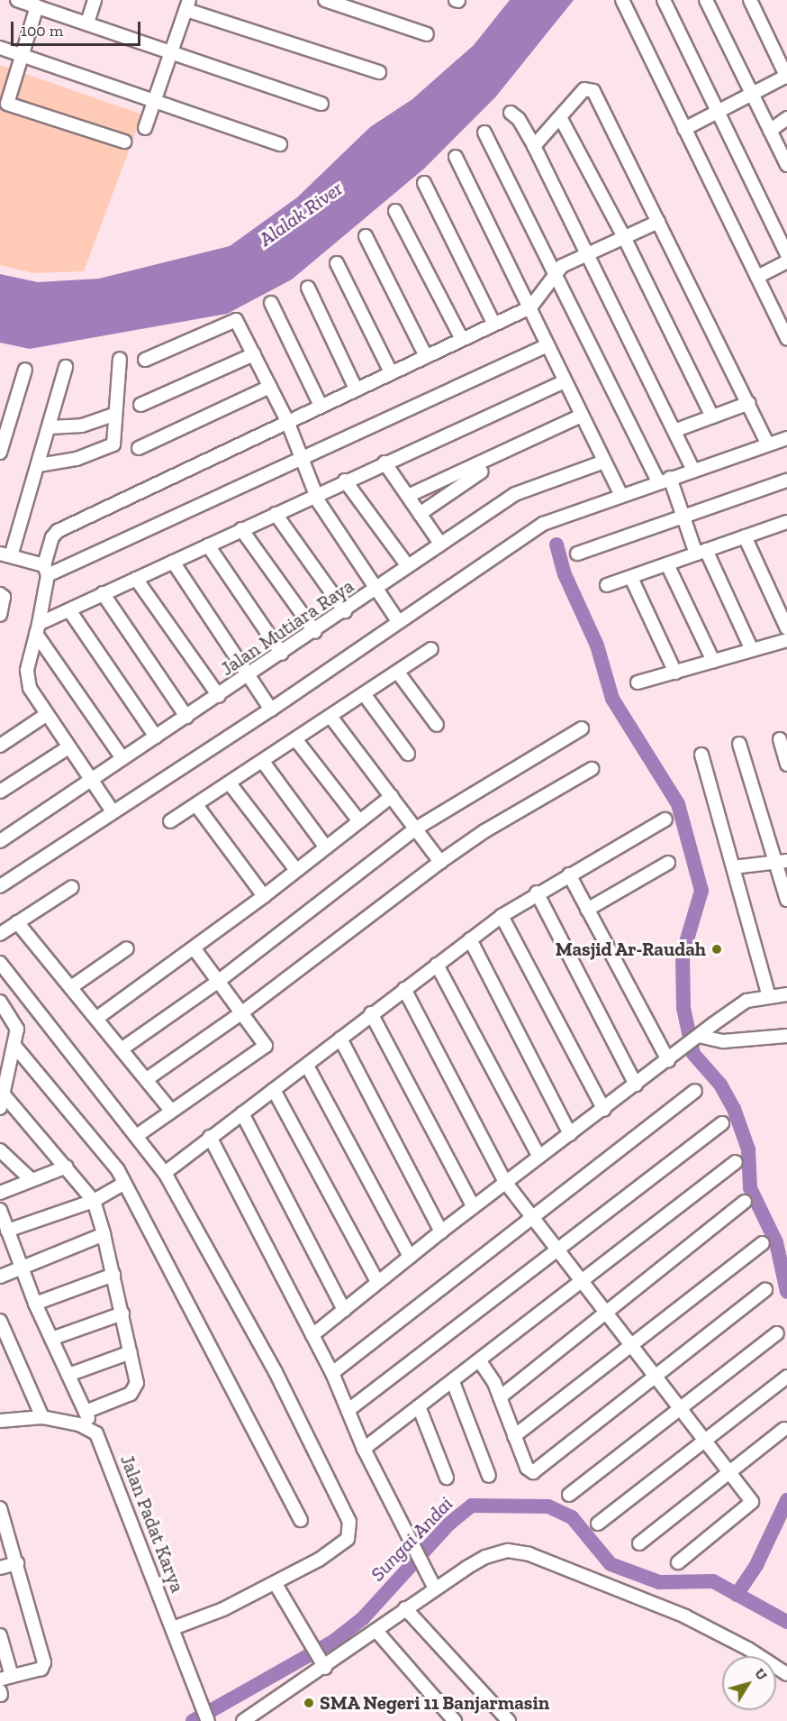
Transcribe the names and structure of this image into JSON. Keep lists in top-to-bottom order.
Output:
{
  "streets": {
    "street": ["Jalan Mutiara Raya", "Jalan Padat Karya"]
  },
  "water": ["Alalak River", "Sungai Andai"],
  "places": ["Masjid Ar-Raudah", "SMA Negeri 11 Banjarmasin"],
  "scale_bar": "100 m",
  "north": "top right"
}
